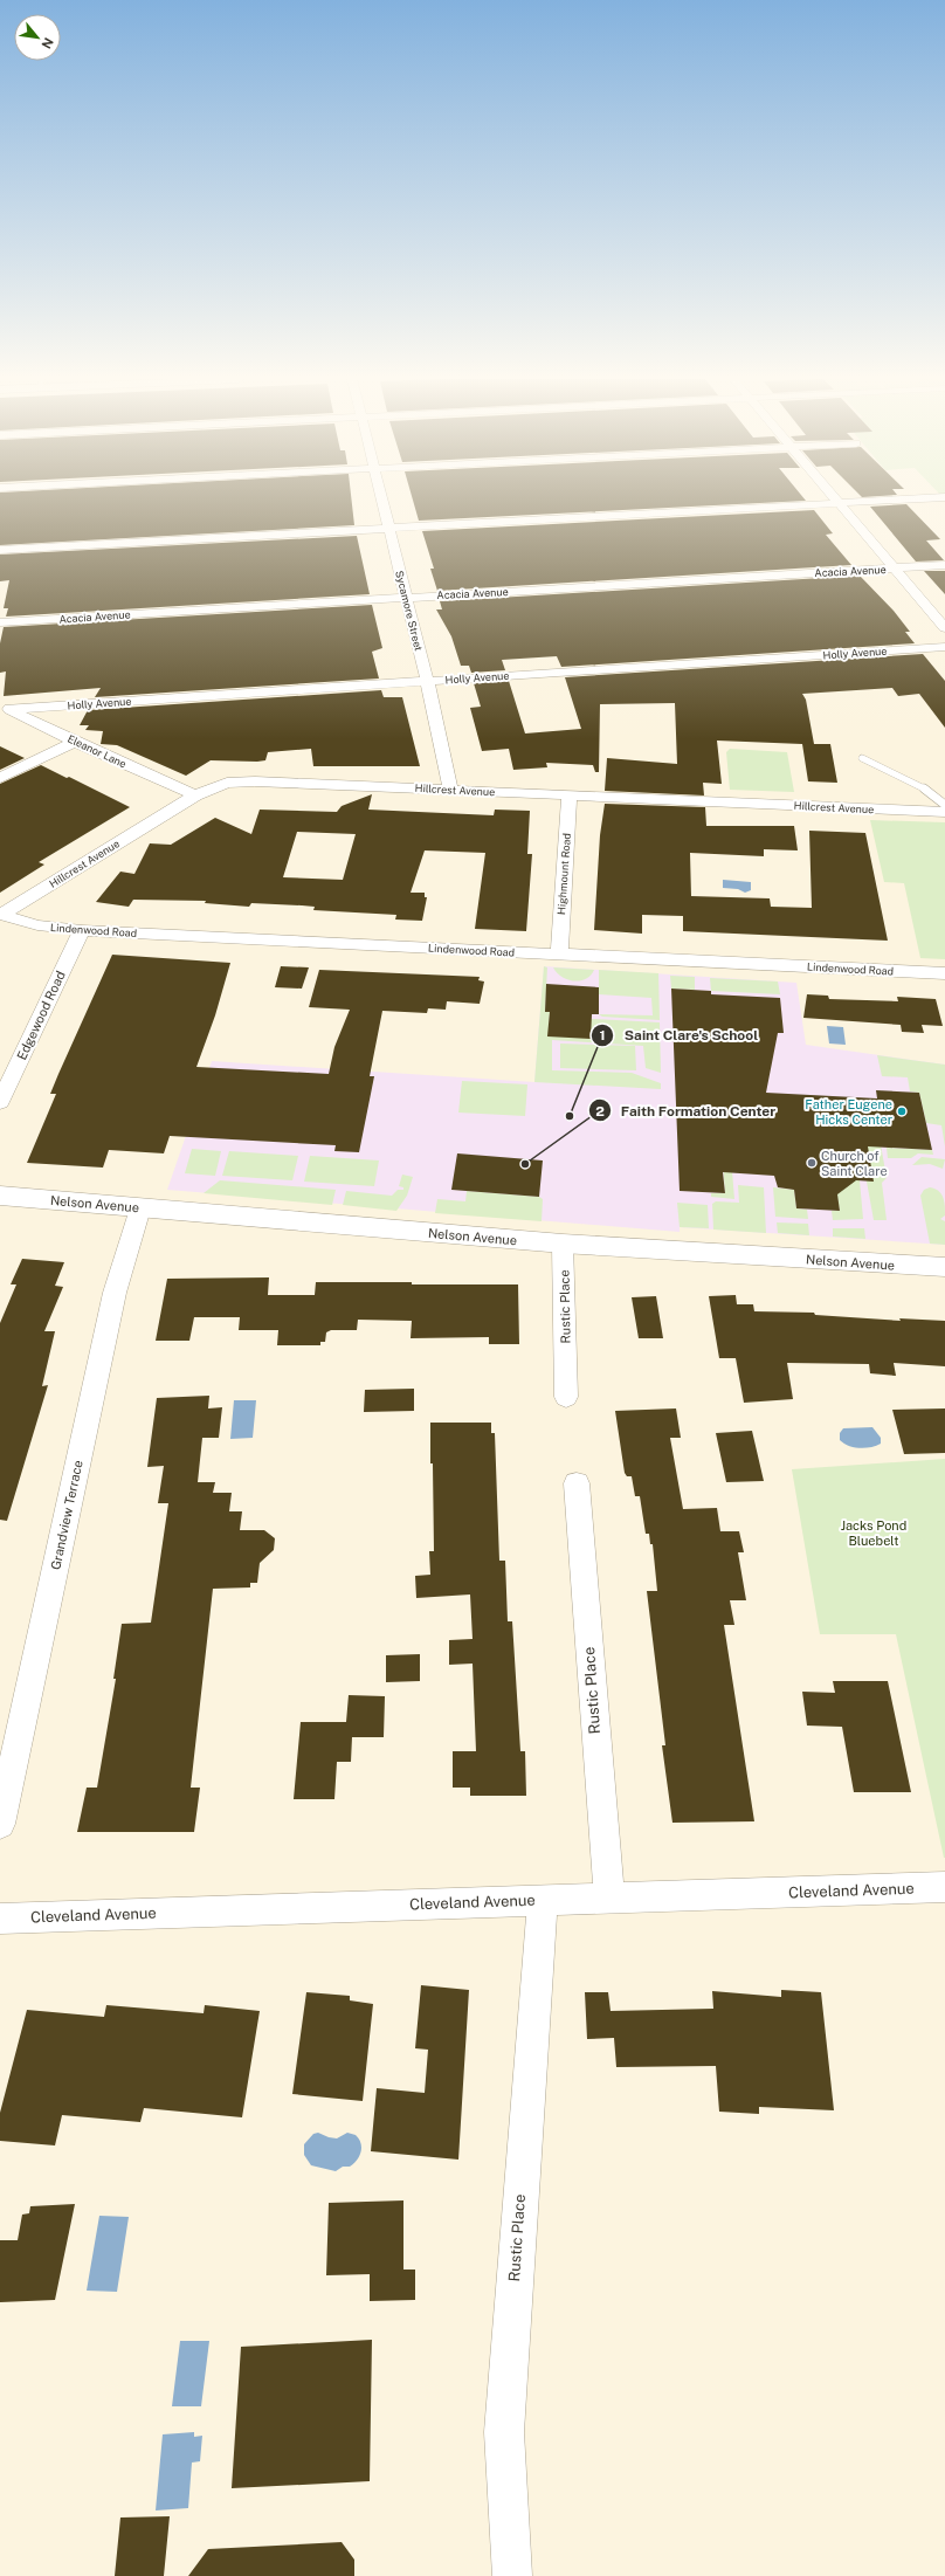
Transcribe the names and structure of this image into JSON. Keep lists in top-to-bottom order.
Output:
{
  "streets": {
    "street": [
      "Acacia Avenue",
      "Sycamore Street",
      "Holly Avenue",
      "Eleanor Lane",
      "Hillcrest Avenue",
      "Highmount Road",
      "Lindenwood Road",
      "Edgewood Road",
      "Nelson Avenue",
      "Rustic Place",
      "Grandview Terrace",
      "Cleveland Avenue"
    ]
  },
  "crossings": [
    ["Acacia Avenue", "Sycamore Street"],
    ["Sycamore Street", "Holly Avenue"],
    ["Sycamore Street", "Hillcrest Avenue"],
    ["Holly Avenue", "Eleanor Lane"],
    ["Eleanor Lane", "Hillcrest Avenue"],
    ["Hillcrest Avenue", "Highmount Road"],
    ["Hillcrest Avenue", "Lindenwood Road"],
    ["Highmount Road", "Lindenwood Road"],
    ["Lindenwood Road", "Edgewood Road"],
    ["Nelson Avenue", "Rustic Place"],
    ["Nelson Avenue", "Grandview Terrace"],
    ["Rustic Place", "Cleveland Avenue"]
  ],
  "parks": ["Jacks Pond Bluebelt"],
  "places": [
    "Father Eugene Hicks Center",
    "Saint Clare's School",
    "Church of Saint Clare",
    "Faith Formation Center"
  ],
  "north": "bottom right"
}
